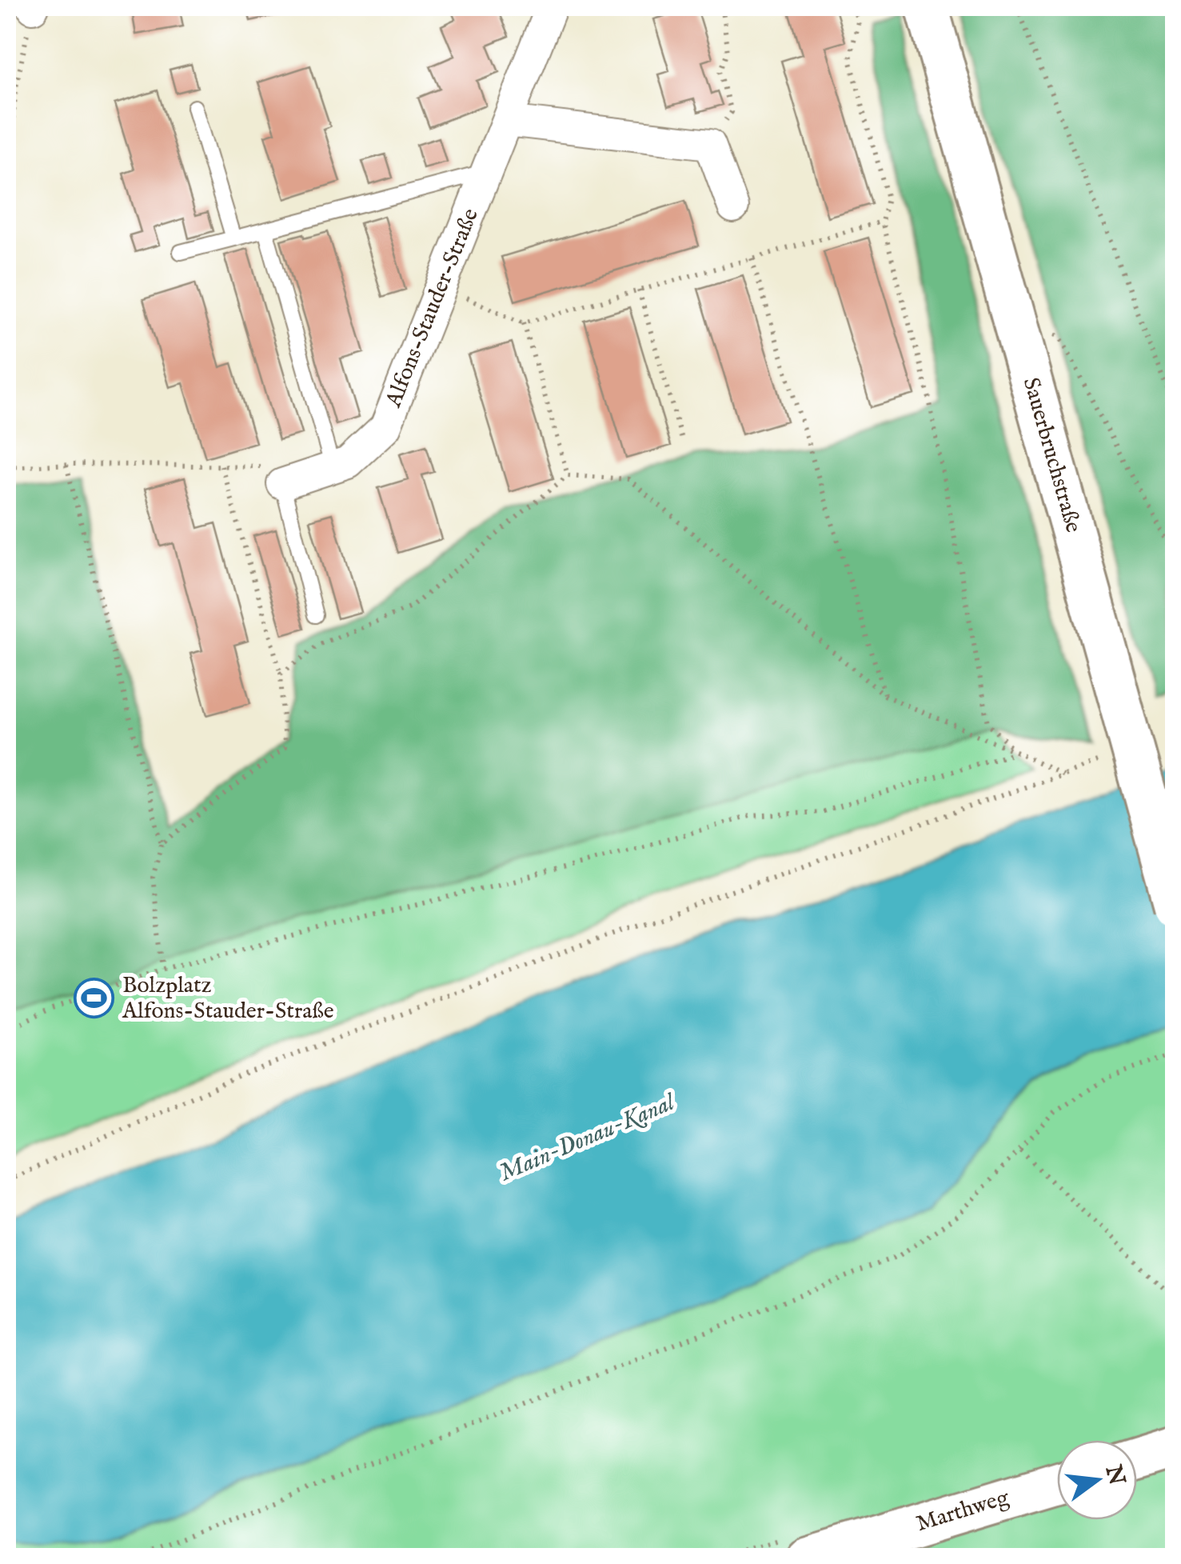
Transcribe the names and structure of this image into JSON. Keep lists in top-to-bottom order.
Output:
{
  "streets": {
    "street": ["Alfons-Stauder-Straße", "Sauerbruchstraße", "Marthweg"]
  },
  "water": ["Main-Donau-Kanal"],
  "places": {
    "sports": ["Bolzplatz Alfons-Stauder-Straße"]
  },
  "north": "right"
}
